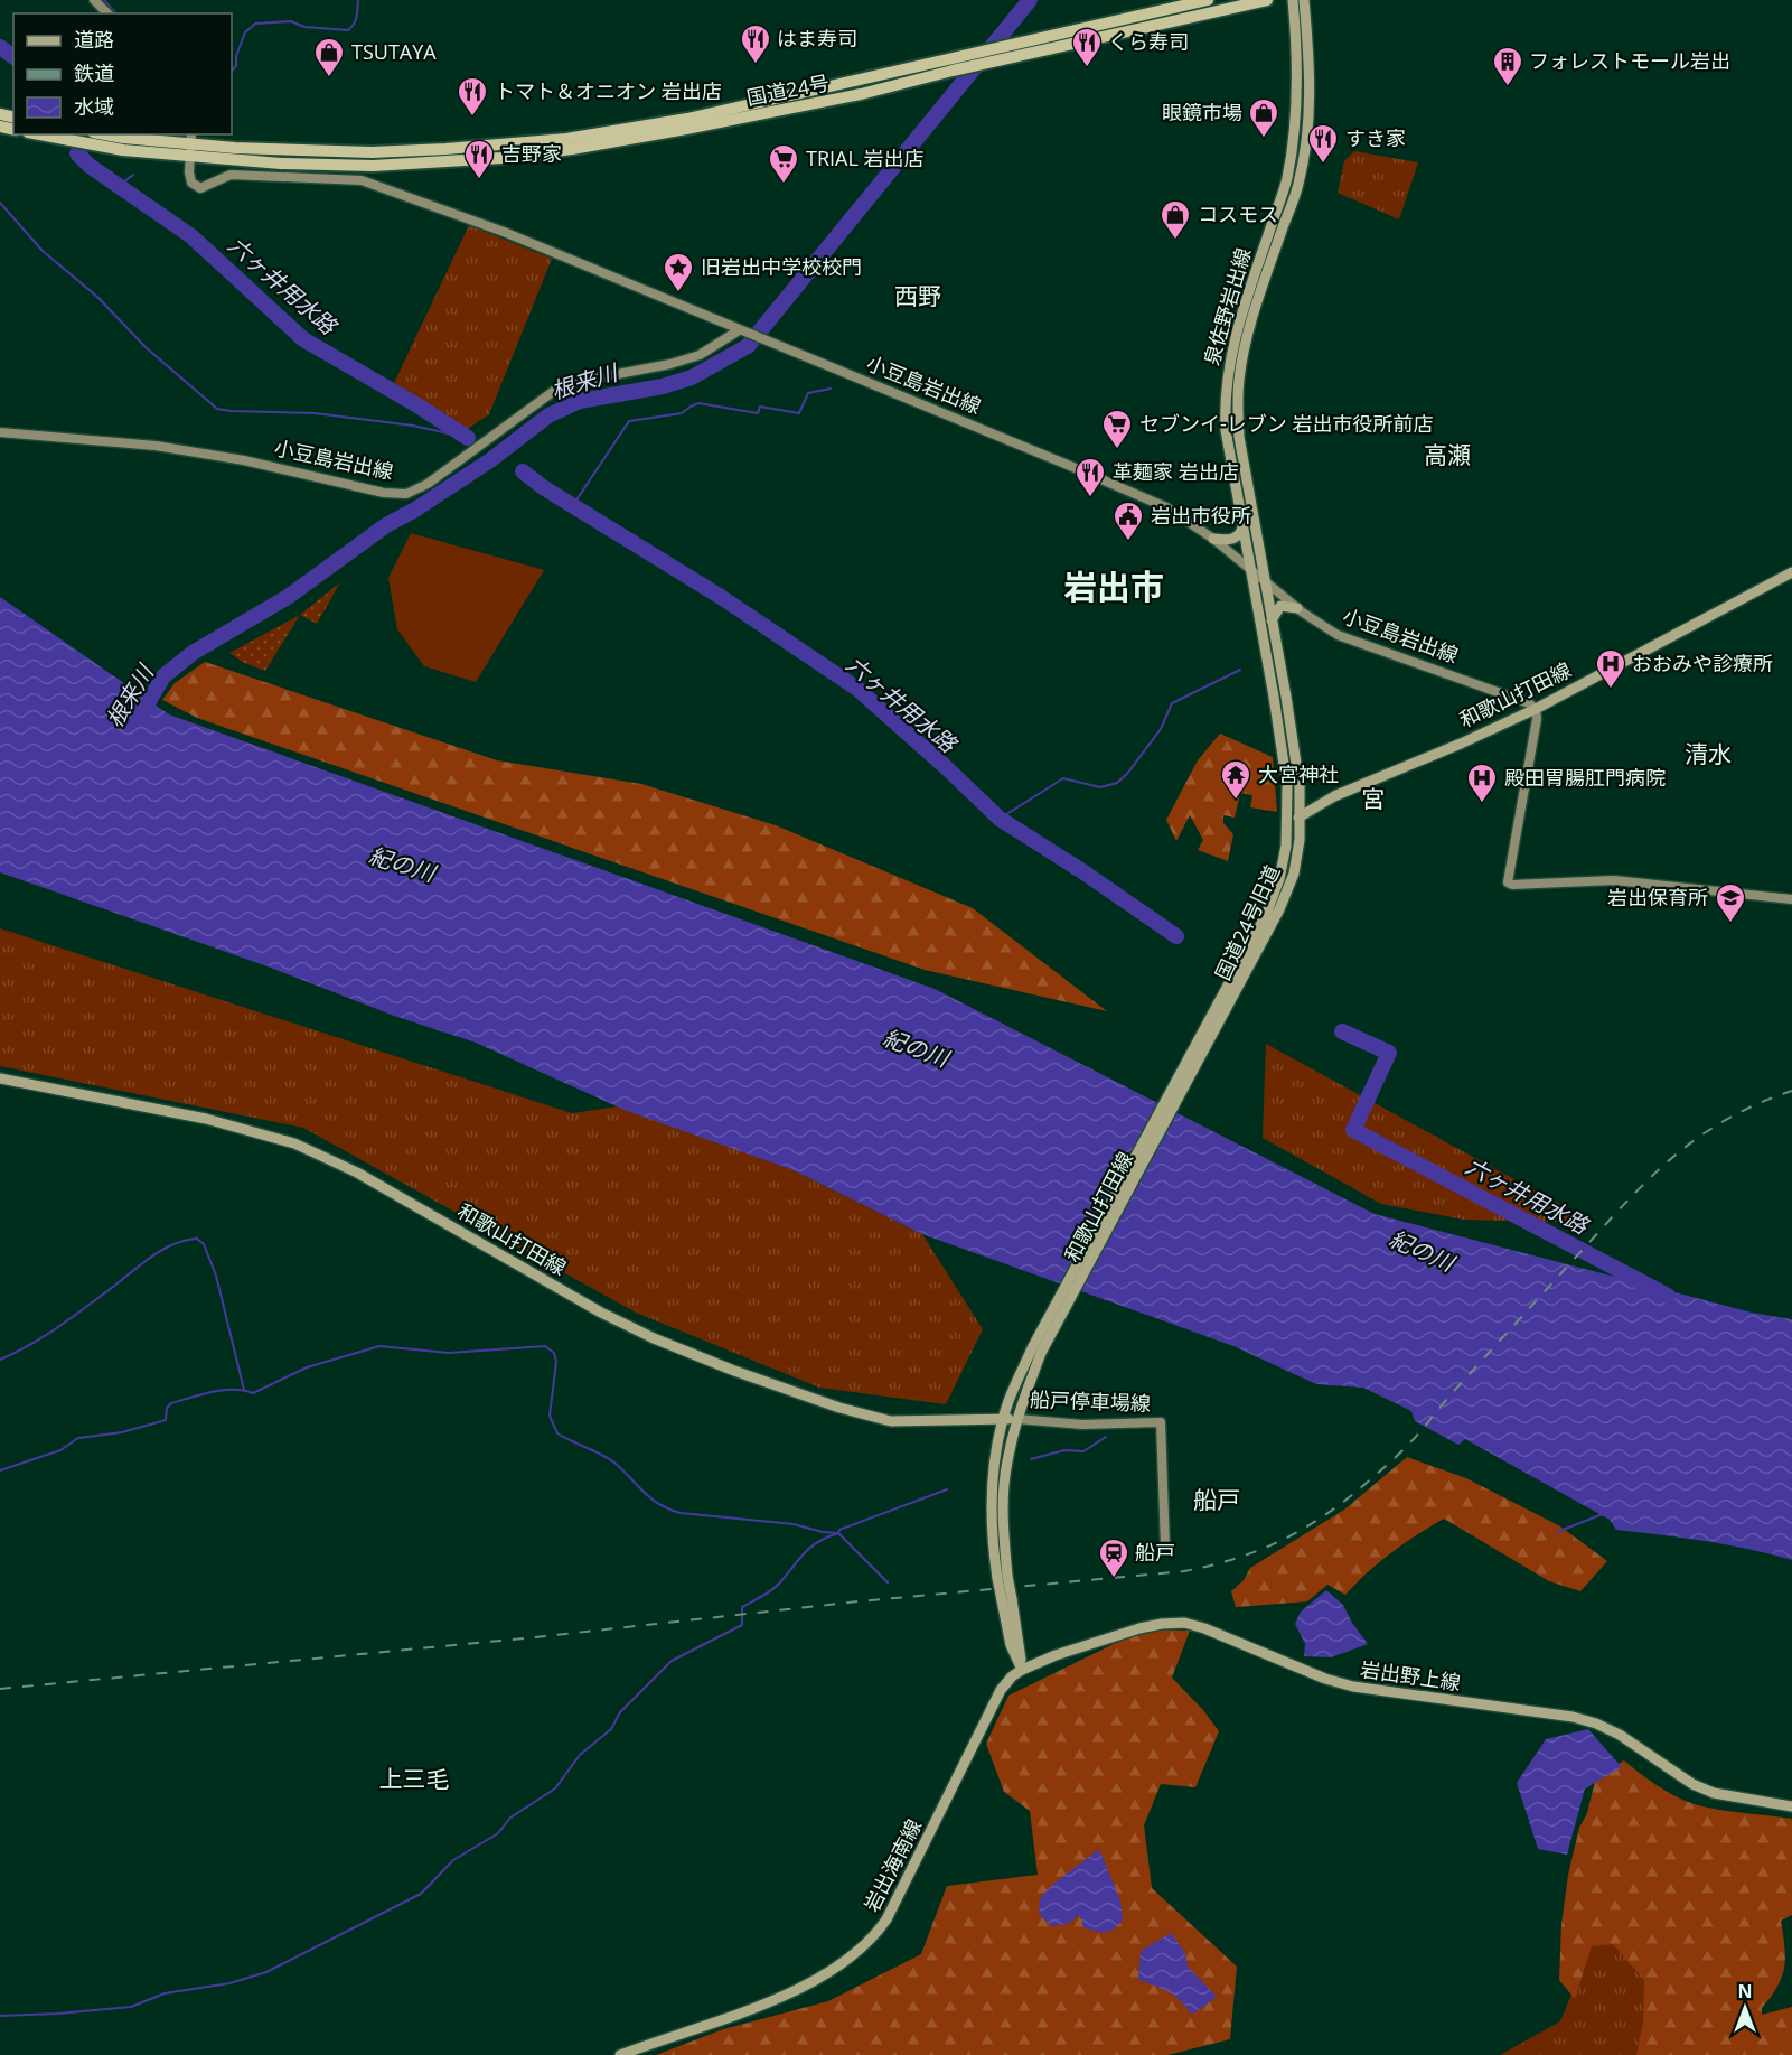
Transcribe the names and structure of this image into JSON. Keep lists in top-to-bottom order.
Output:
{
  "streets": {
    "highway": ["国道24号"],
    "main road": [
      "泉佐野岩出線",
      "小豆島岩出線",
      "和歌山打田線",
      "国道24号旧道",
      "船戸停車場線",
      "岩出野上線",
      "岩出海南線"
    ]
  },
  "crossings": [
    ["国道24号", "小豆島岩出線"],
    ["泉佐野岩出線", "小豆島岩出線"],
    ["泉佐野岩出線", "和歌山打田線"],
    ["泉佐野岩出線", "国道24号旧道"],
    ["小豆島岩出線", "和歌山打田線"],
    ["和歌山打田線", "国道24号旧道"],
    ["和歌山打田線", "船戸停車場線"],
    ["岩出野上線", "岩出海南線"]
  ],
  "districts": [
    "西野",
    "高瀬",
    "岩出市",
    "清水",
    "宮",
    "船戸",
    "上三毛"
  ],
  "water": ["六ヶ井用水路", "根来川", "紀の川"],
  "places": {
    "restaurant": [
      "はま寿司",
      "くら寿司",
      "トマト＆オニオン 岩出店",
      "すき家",
      "吉野家",
      "革麺家 岩出店"
    ],
    "shop": ["TSUTAYA", "眼鏡市場", "コスモス"],
    "building": ["フォレストモール岩出"],
    "supermarket": ["TRIAL 岩出店", "セブンイ-レブン 岩出市役所前店"],
    "place": ["旧岩出中学校校門"],
    "public building": ["岩出市役所"],
    "hospital": ["おおみや診療所", "殿田胃腸肛門病院"],
    "temple": ["大宮神社"],
    "school or university": ["岩出保育所"],
    "station": ["船戸"]
  },
  "legend": ["道路", "鉄道", "水域"],
  "north": "top"
}
